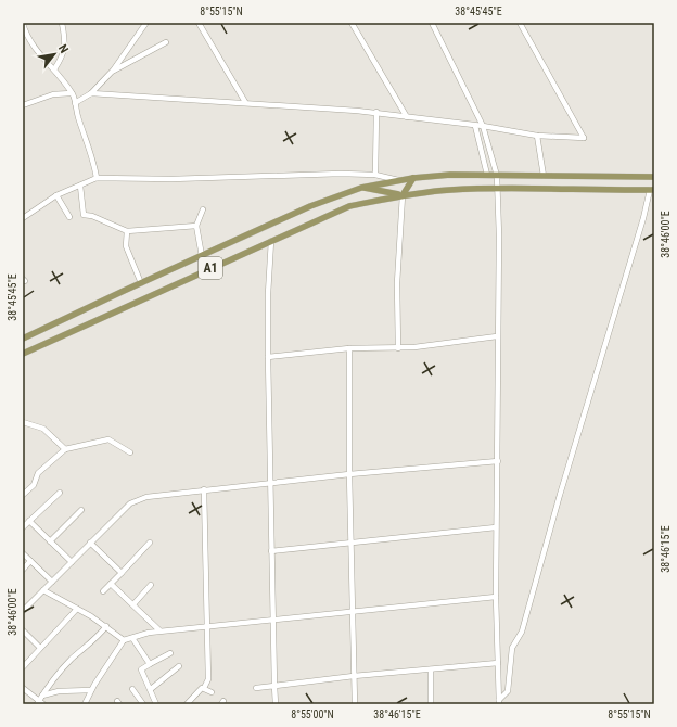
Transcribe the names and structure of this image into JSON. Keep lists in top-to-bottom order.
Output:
{
  "streets": {
    "main road": ["A1"]
  },
  "north": "top right",
  "coordinates": [
    "8°55'15\"N",
    "38°45'45\"E",
    "38°46'00\"E",
    "38°46'15\"E",
    "8°55'00\"N"
  ]
}
